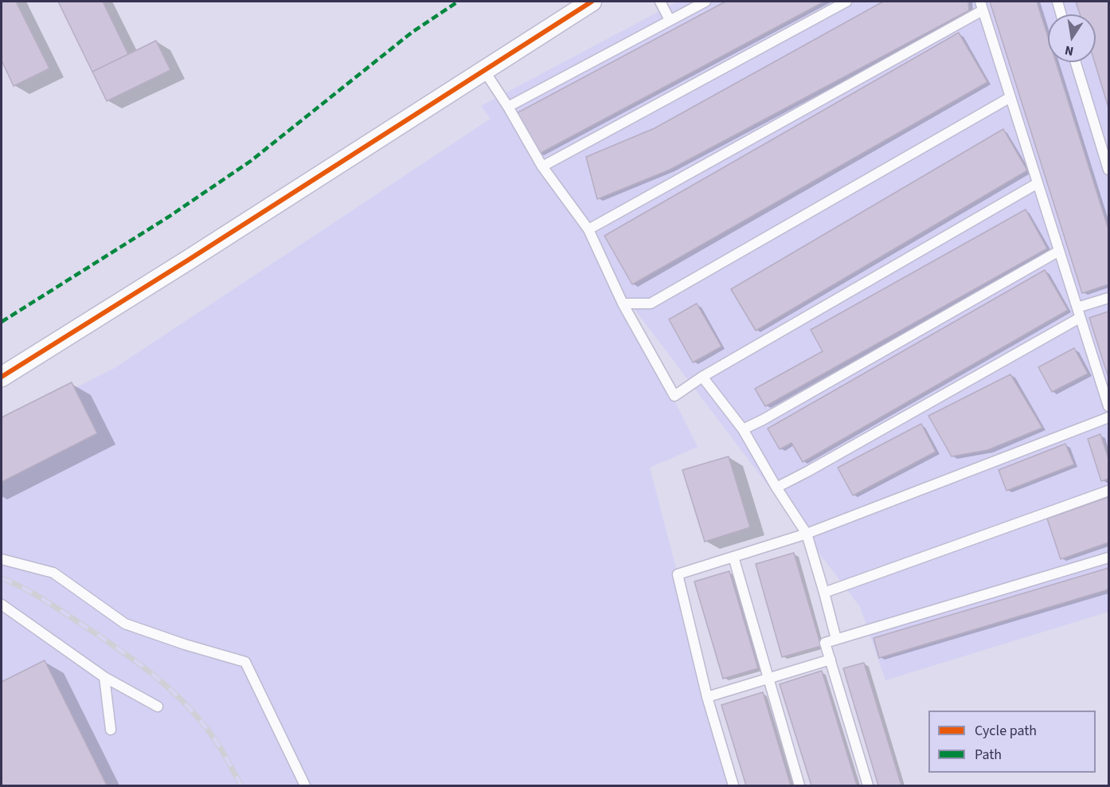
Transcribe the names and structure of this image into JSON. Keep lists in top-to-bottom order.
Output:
{
  "legend": ["Cycle path", "Path"],
  "north": "bottom"
}
